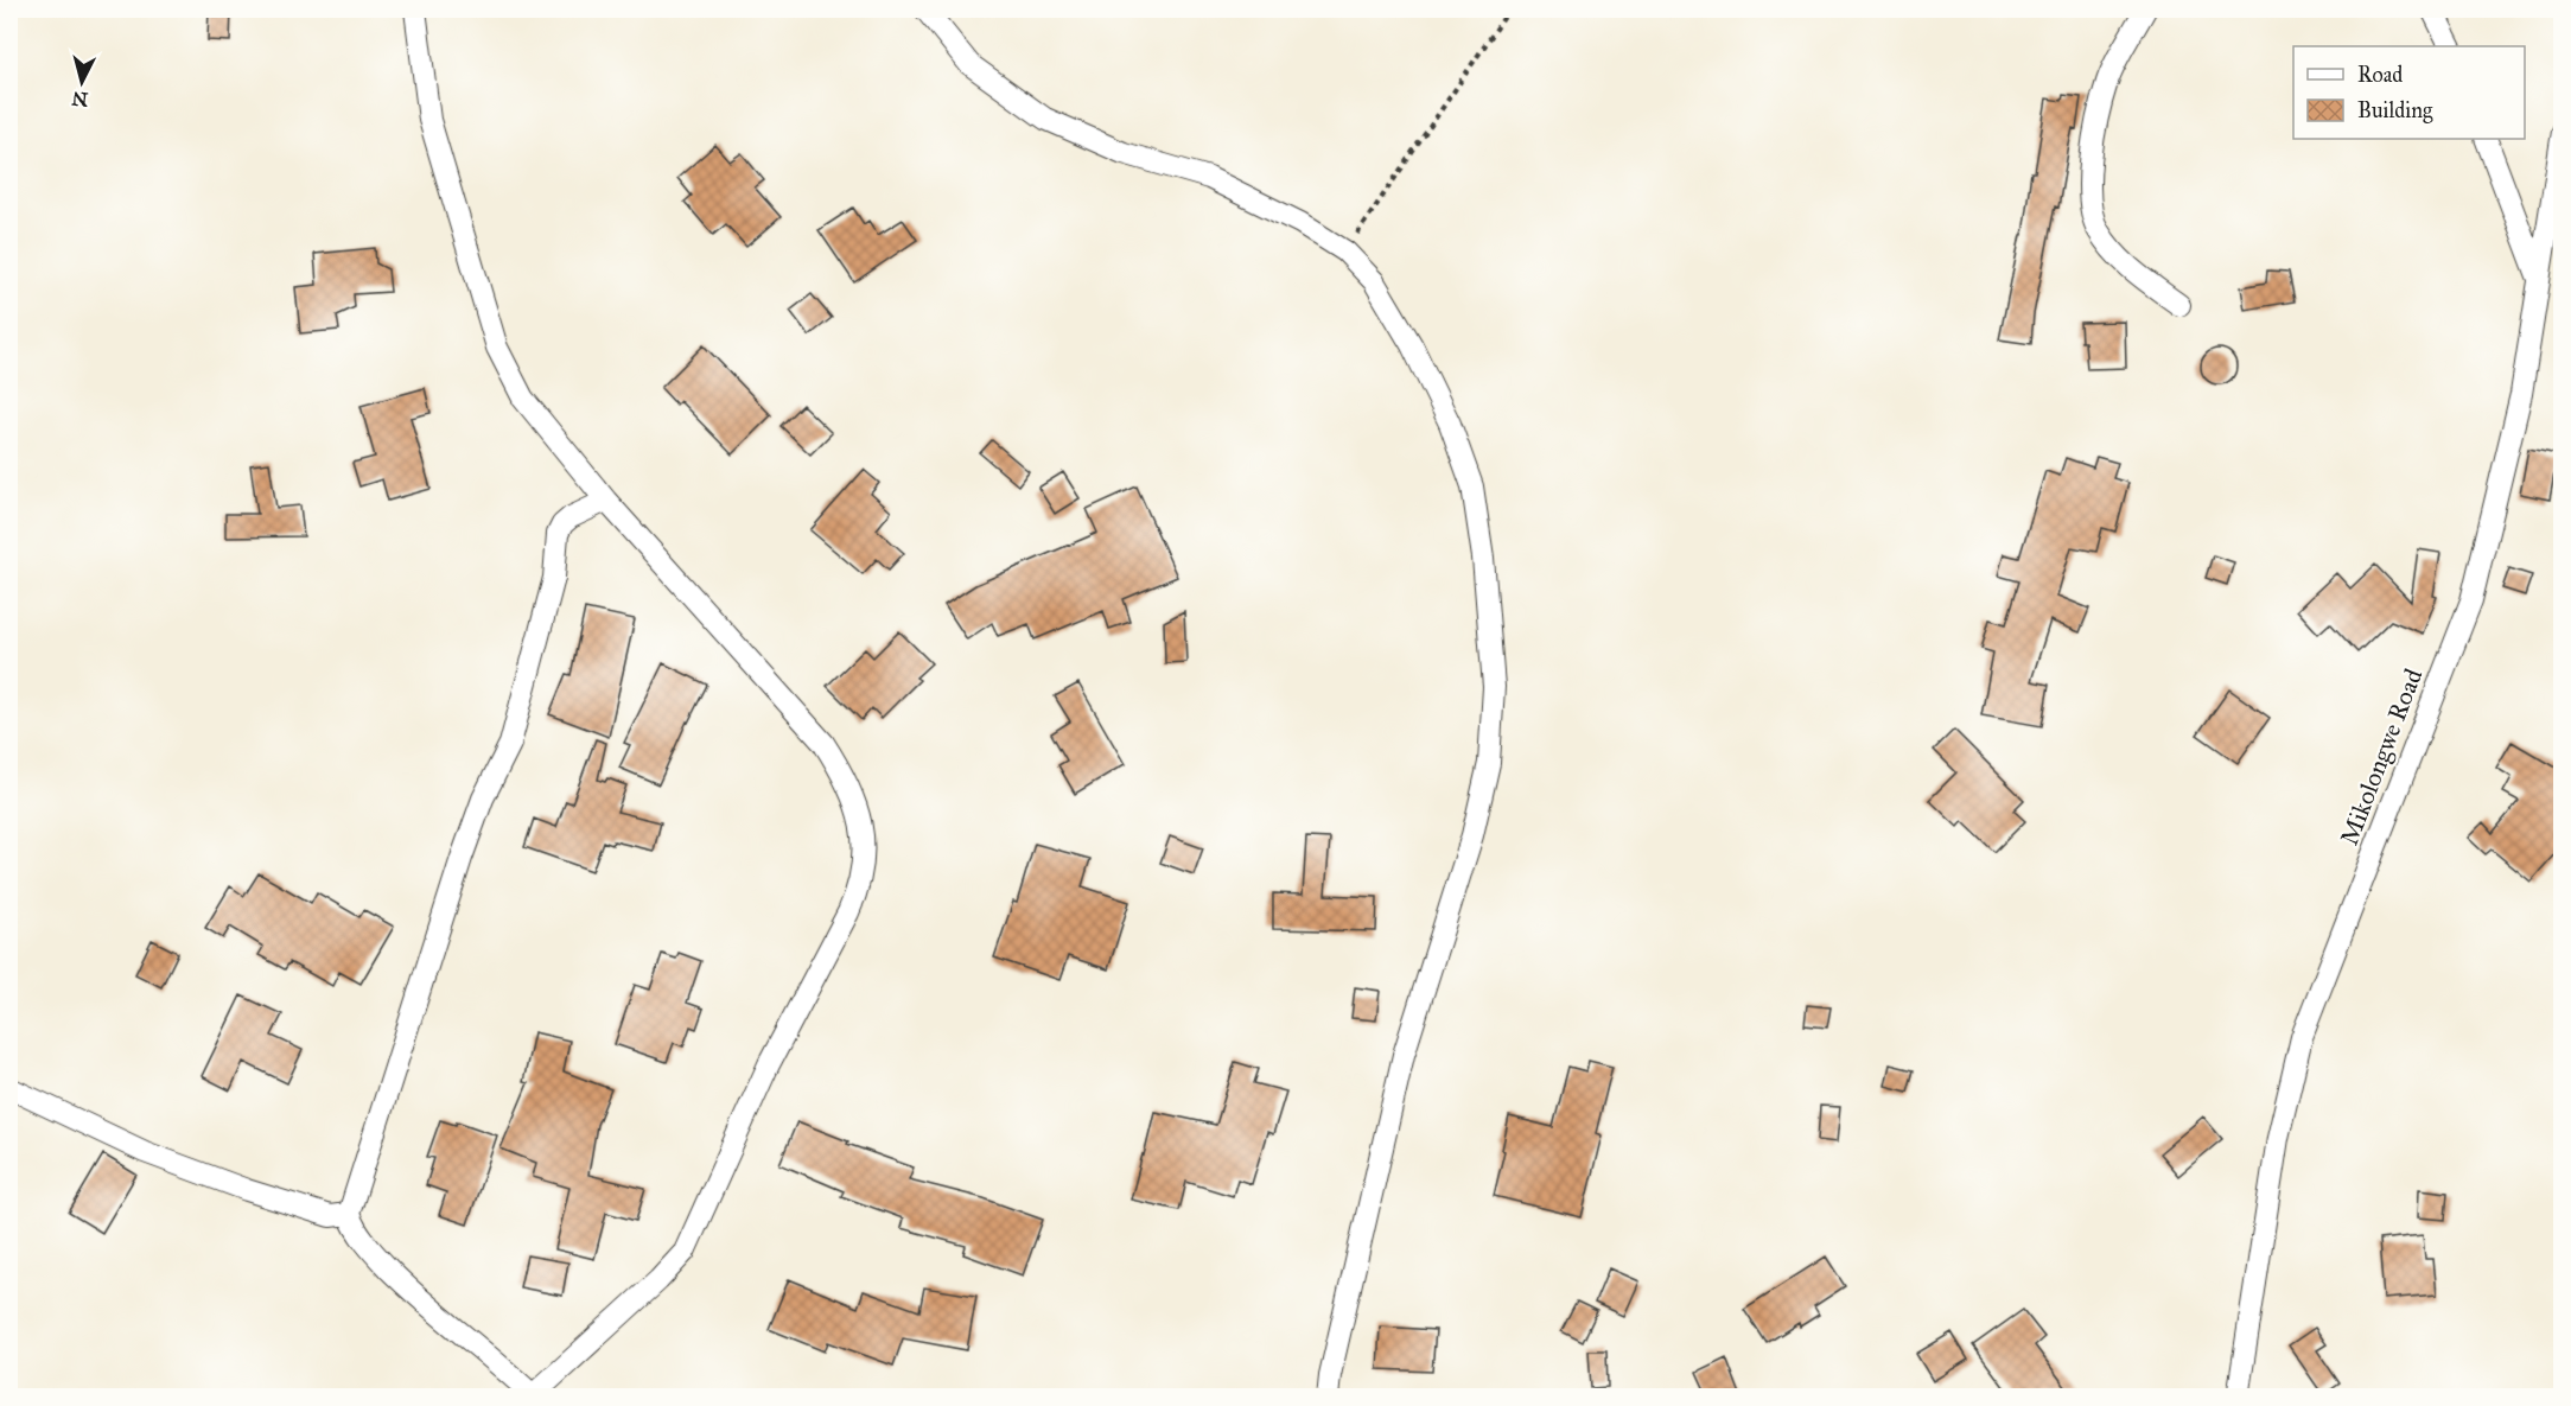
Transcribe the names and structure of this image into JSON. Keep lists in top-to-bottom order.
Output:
{
  "streets": {
    "street": ["Mikolongwe Road"]
  },
  "legend": ["Road", "Building"],
  "north": "bottom"
}
